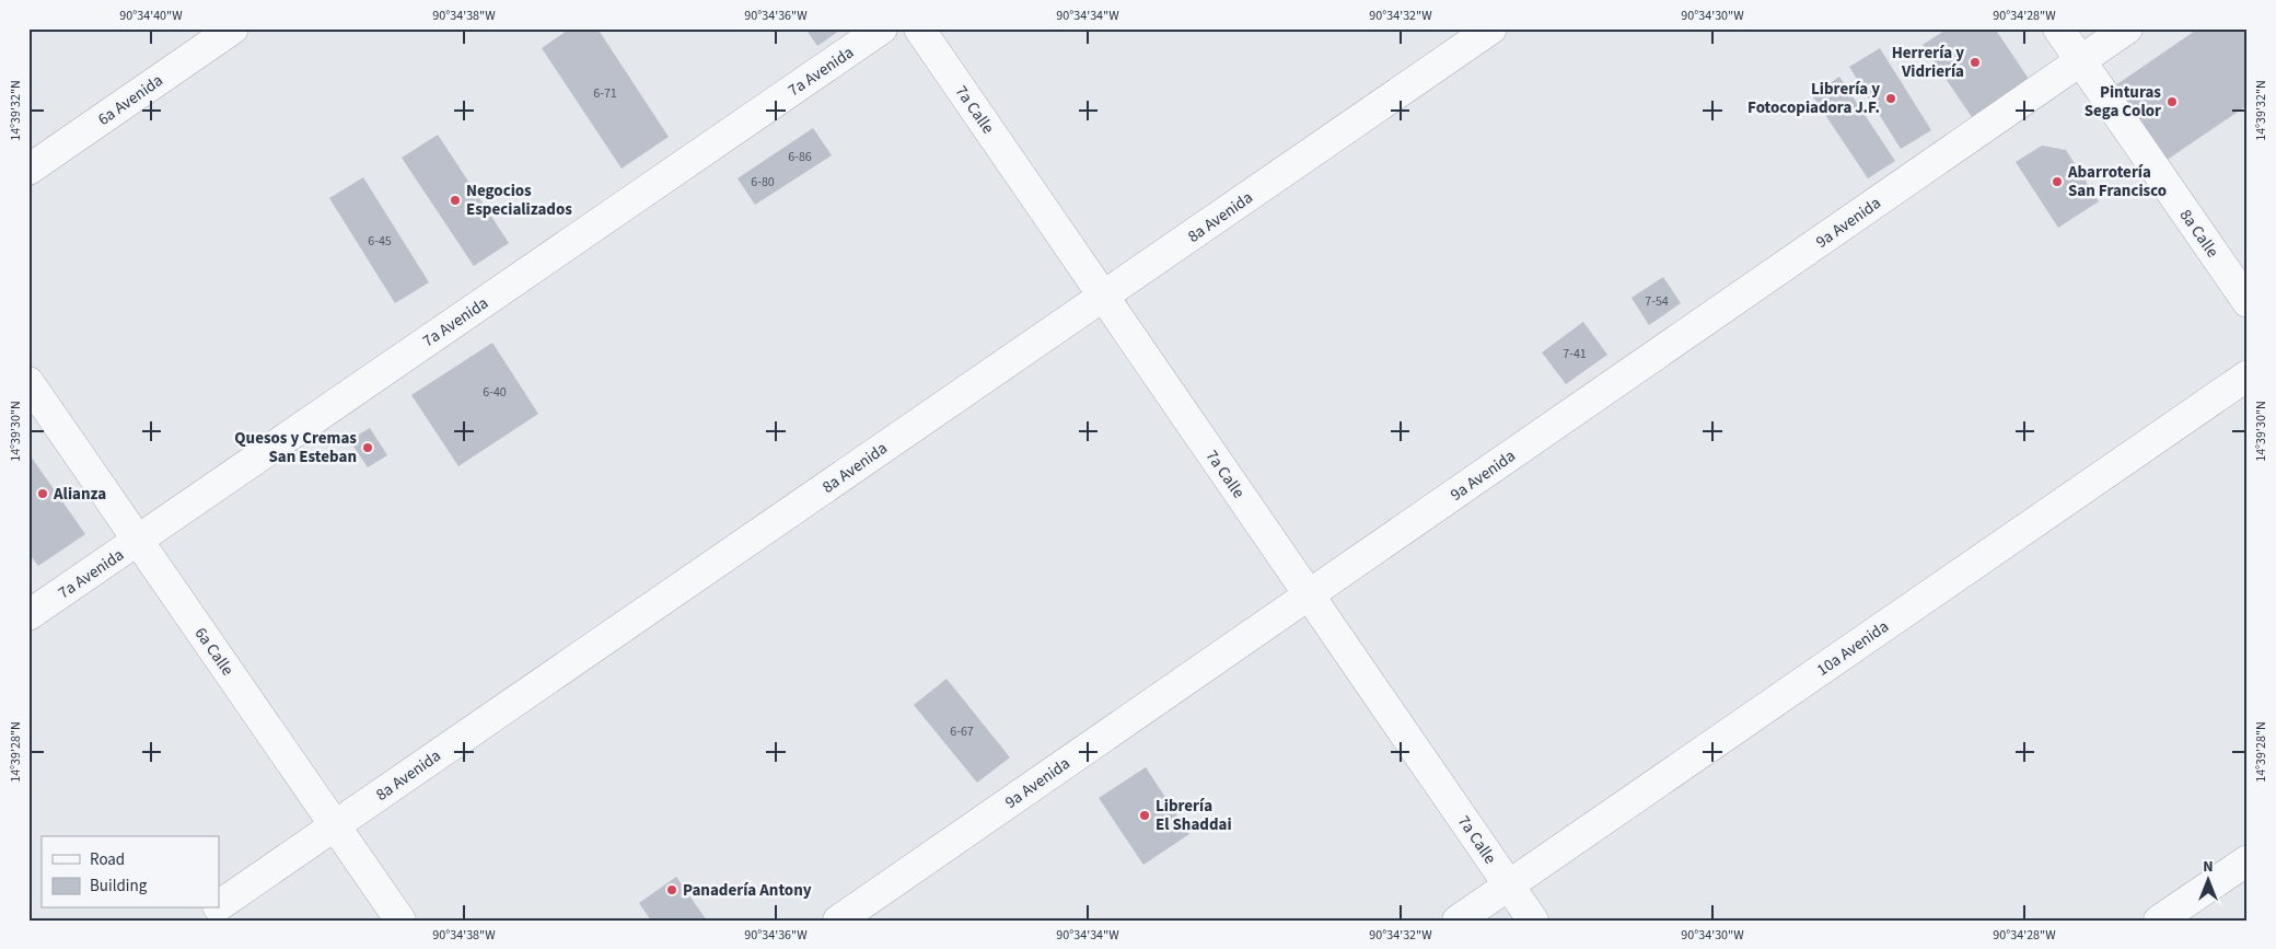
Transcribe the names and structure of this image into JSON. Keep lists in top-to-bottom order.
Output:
{
  "streets": {
    "street": [
      "7a Avenida",
      "6a Avenida",
      "7a Calle",
      "8a Avenida",
      "9a Avenida",
      "8a Calle",
      "10a Avenida",
      "6a Calle"
    ]
  },
  "crossings": [
    ["7a Avenida", "6a Calle"],
    ["7a Calle", "8a Avenida"],
    ["7a Calle", "9a Avenida"],
    ["7a Calle", "10a Avenida"],
    ["8a Avenida", "6a Calle"],
    ["9a Avenida", "8a Calle"]
  ],
  "places": [
    "Herrería y Vidriería",
    "Librería y Fotocopiadora J.F.",
    "Pinturas Sega Color",
    "Abarrotería San Francisco",
    "Negocios Especializados",
    "Quesos y Cremas San Esteban",
    "Alianza",
    "Librería El Shaddai",
    "Panadería Antony"
  ],
  "house_numbers": [
    "6-71",
    "6-86",
    "6-80",
    "6-45",
    "7-54",
    "7-41",
    "6-40",
    "6-67"
  ],
  "legend": ["Road", "Building"],
  "north": "top",
  "coordinates": [
    "90°34'40\"W",
    "90°34'38\"W",
    "90°34'36\"W",
    "90°34'34\"W",
    "90°34'32\"W",
    "90°34'30\"W",
    "90°34'28\"W",
    "14°39'32\"N",
    "14°39'30\"N",
    "14°39'28\"N"
  ]
}
